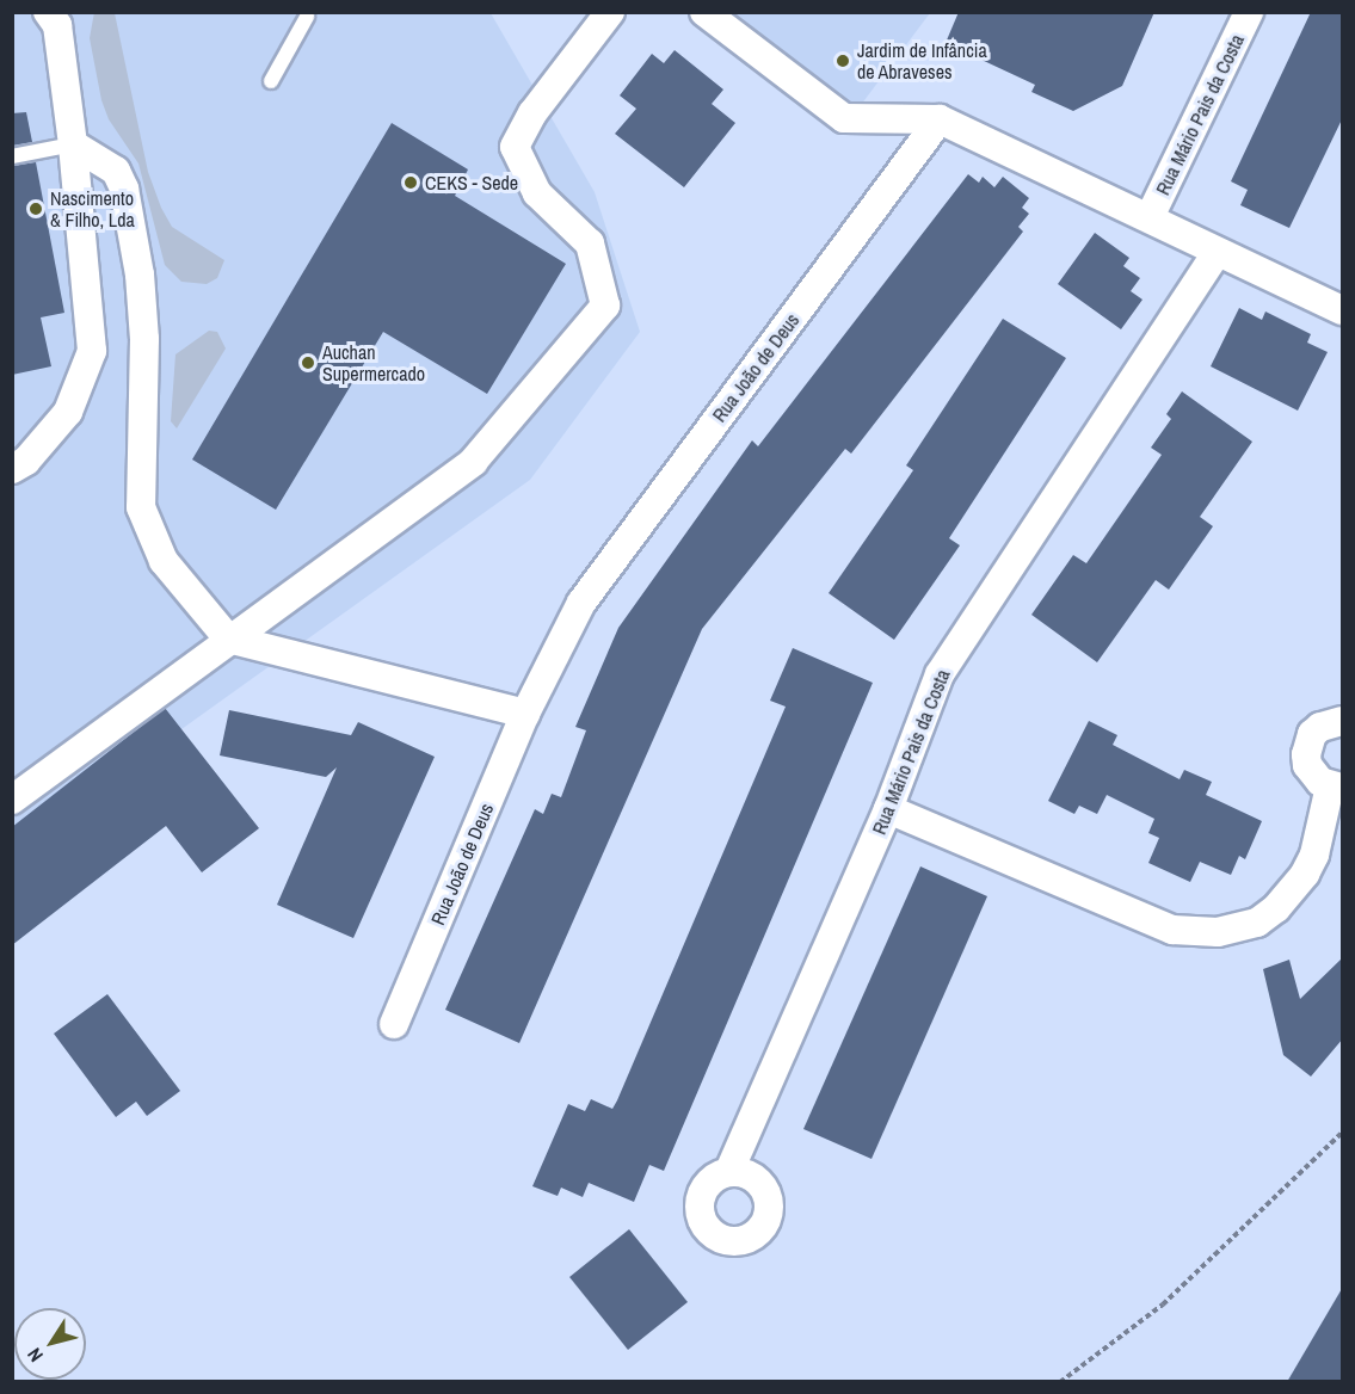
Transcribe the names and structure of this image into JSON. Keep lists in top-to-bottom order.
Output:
{
  "streets": {
    "street": ["Rua Mário Pais da Costa", "Rua João de Deus"]
  },
  "places": [
    "Jardim de Infância de Abraveses",
    "CEKS - Sede",
    "Nascimento & Filho, Lda",
    "Auchan Supermercado"
  ],
  "north": "bottom left"
}
